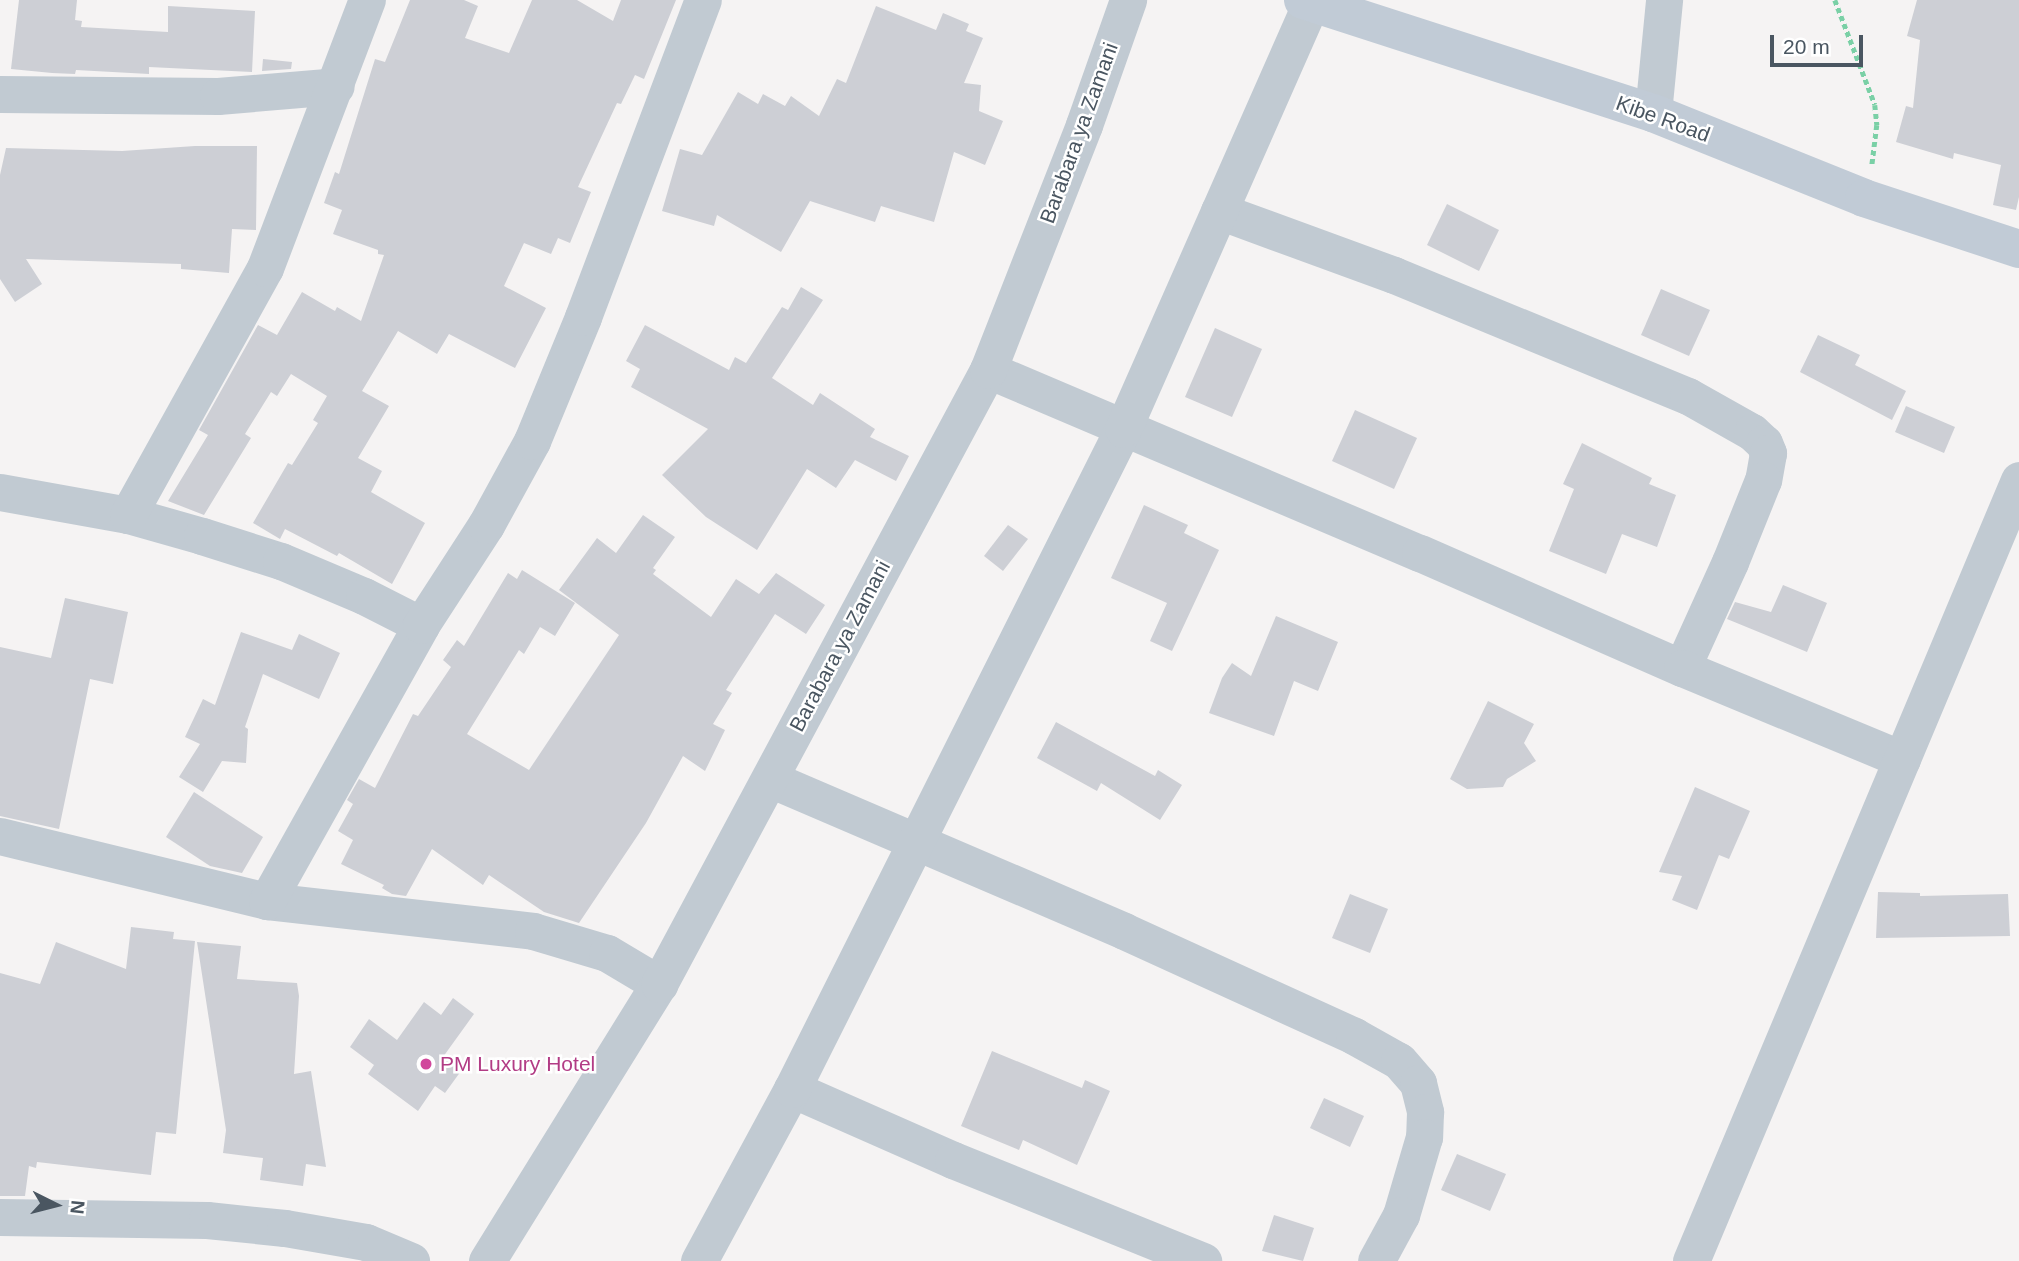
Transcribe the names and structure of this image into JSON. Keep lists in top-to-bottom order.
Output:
{
  "streets": {
    "street": ["Kibe Road", "Barabara ya Zamani"]
  },
  "places": ["PM Luxury Hotel"],
  "scale_bar": "20 m",
  "north": "right"
}
